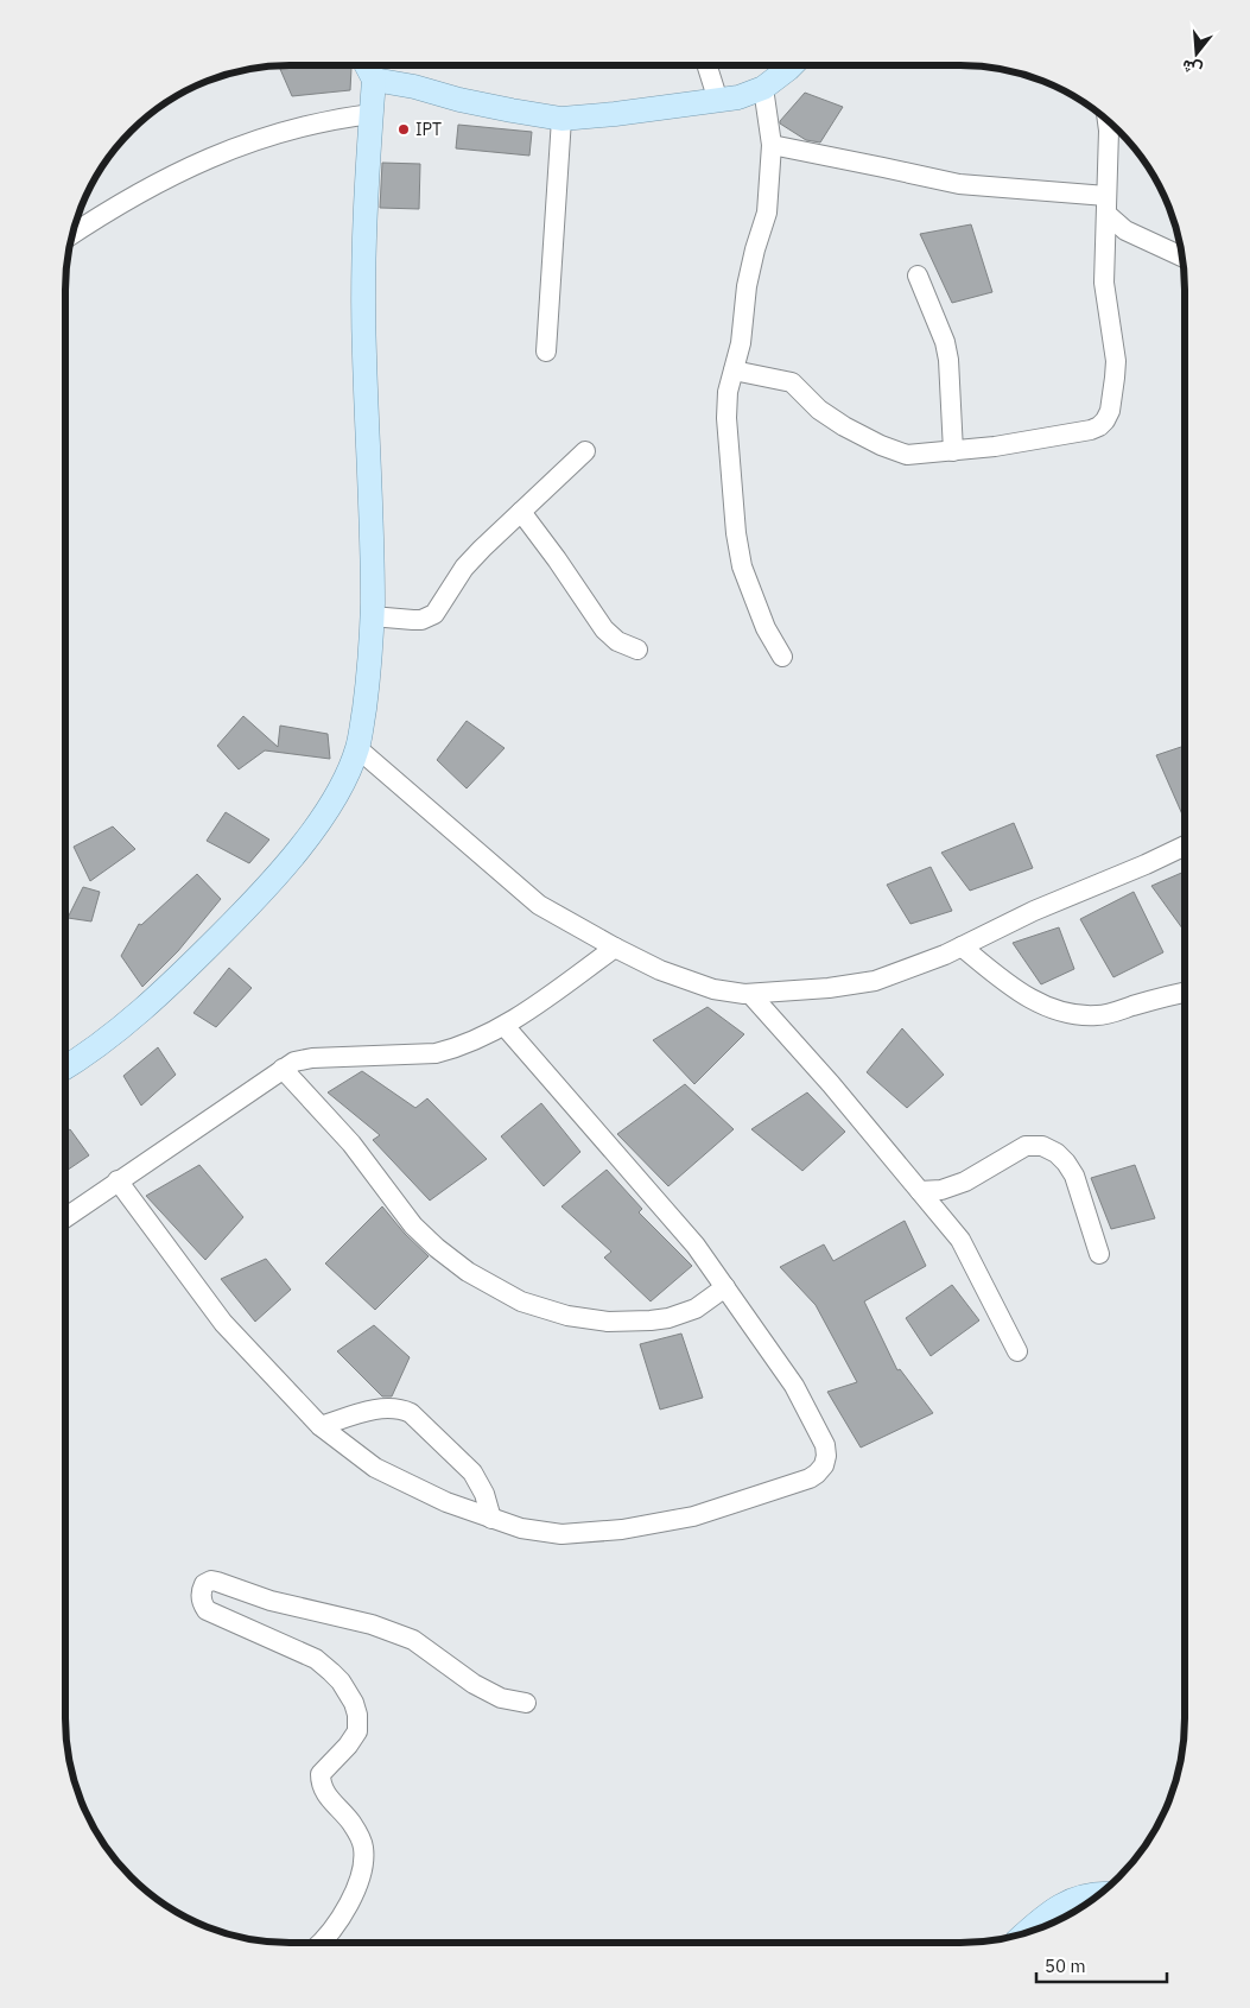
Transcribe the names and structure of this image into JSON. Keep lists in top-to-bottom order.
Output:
{
  "places": ["IPT"],
  "scale_bar": "50 m",
  "north": "bottom"
}
